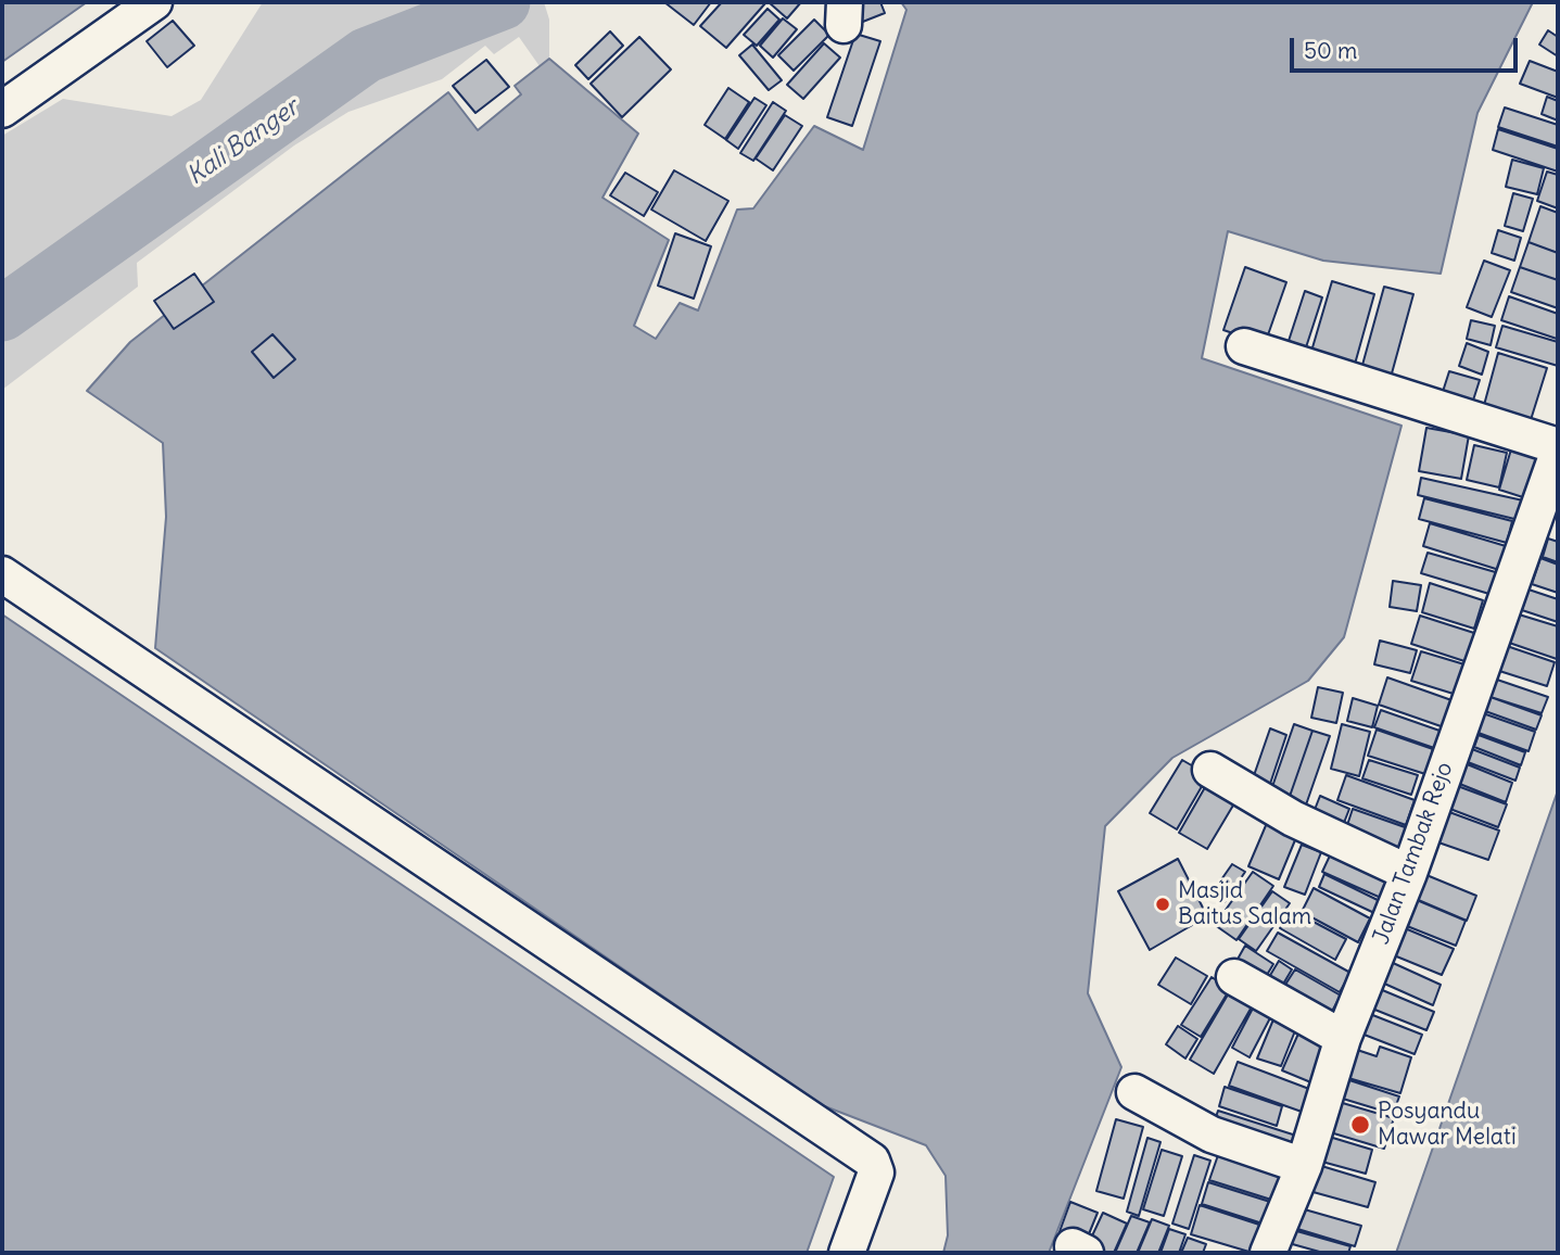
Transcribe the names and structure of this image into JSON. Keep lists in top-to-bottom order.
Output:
{
  "streets": {
    "street": ["Jalan Tambak Rejo"]
  },
  "water": ["Kali Banger"],
  "places": ["Masjid Baitus Salam", "Posyandu Mawar Melati"],
  "scale_bar": "50 m"
}
